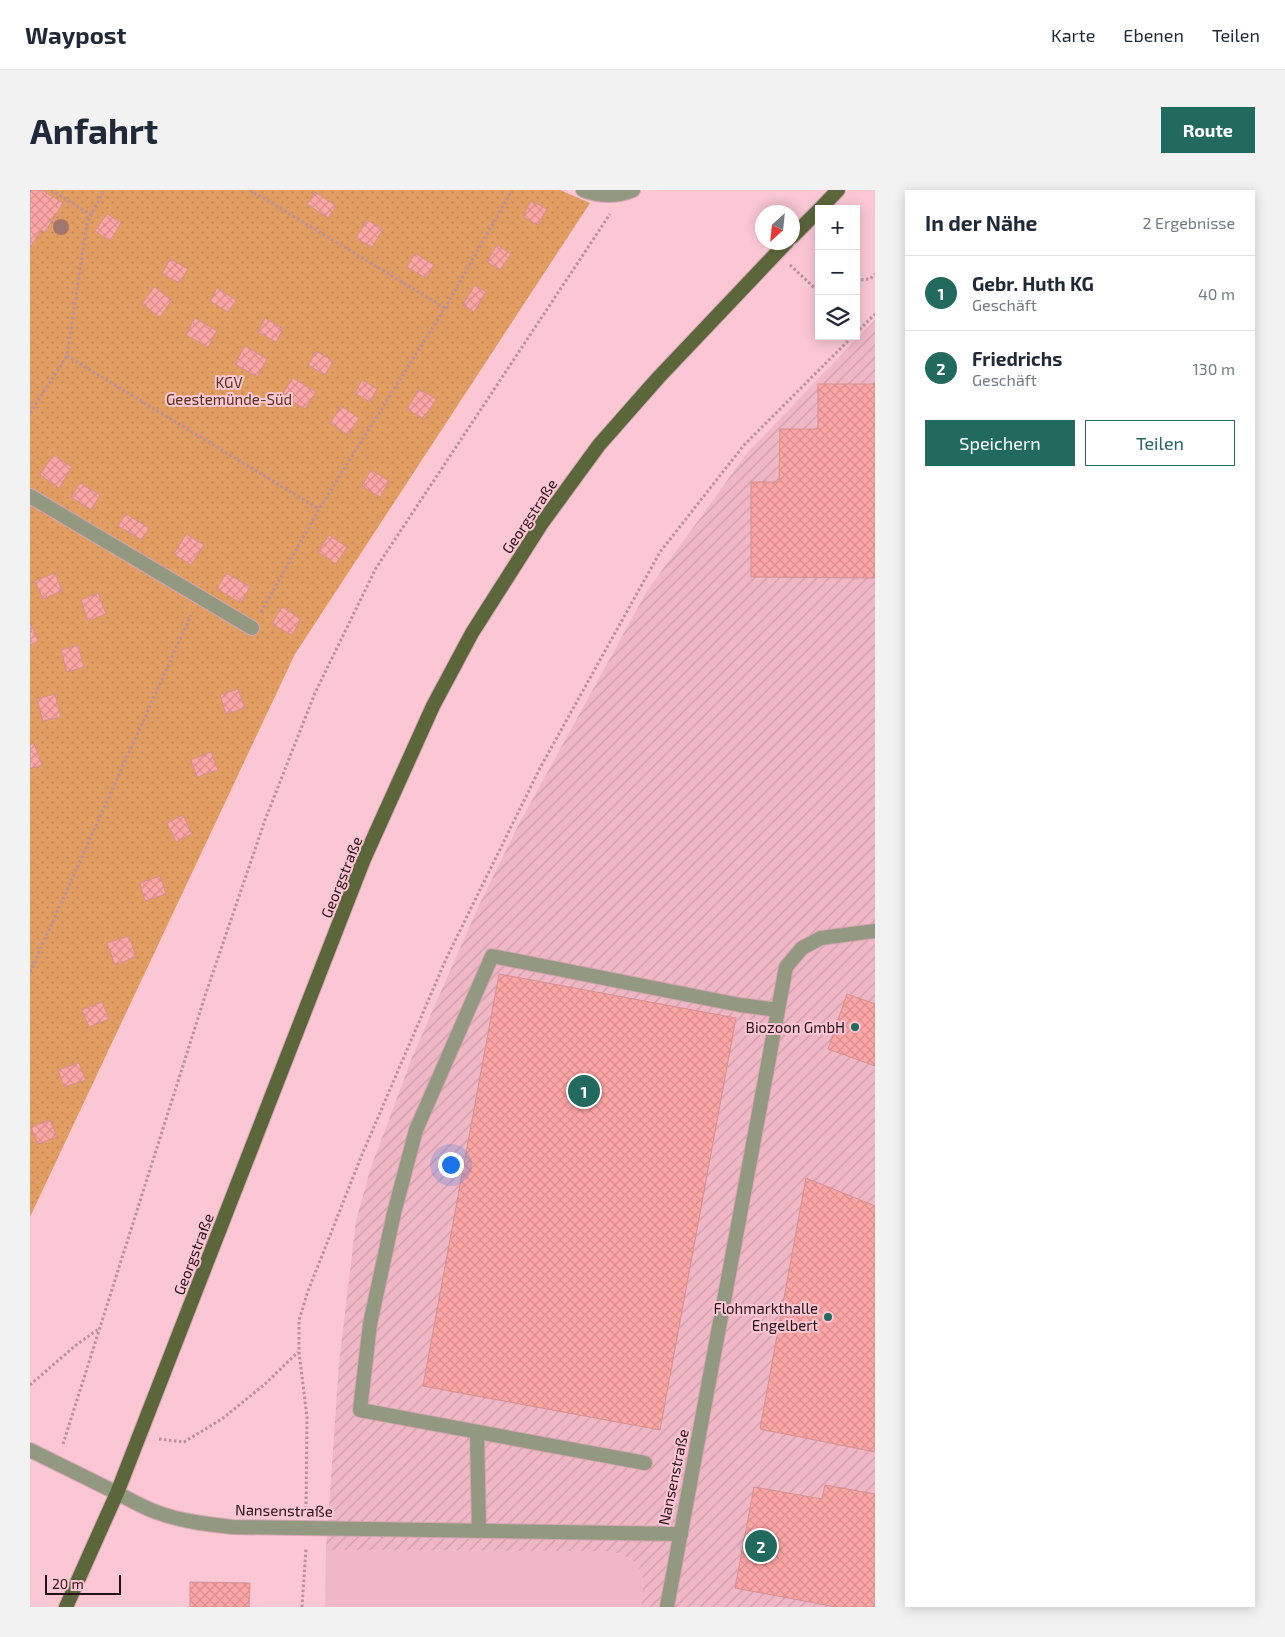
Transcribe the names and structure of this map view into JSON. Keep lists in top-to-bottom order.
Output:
{
  "streets": {
    "main road": ["Georgstraße"],
    "street": ["Nansenstraße"]
  },
  "crossings": [
    ["Georgstraße", "Nansenstraße"]
  ],
  "parks": ["KGV Geestemünde-Süd"],
  "places": ["Biozoon GmbH", "Flohmarkthalle Engelbert"],
  "scale_bar": "20 m",
  "north": "bottom left",
  "page": {
    "header": "Waypost",
    "nav": ["Karte", "Ebenen", "Teilen"],
    "buttons": [
      "Route",
      ["Speichern", "Teilen"]
    ],
    "title": "Anfahrt",
    "heading": ["In der Nähe", "2 Ergebnisse"],
    "map_buttons": ["+", "−"],
    "list": [
      {
        "mark": "1",
        "name": "Gebr. Huth KG",
        "note": "Geschäft",
        "value": "40 m"
      },
      {
        "mark": "2",
        "name": "Friedrichs",
        "note": "Geschäft",
        "value": "130 m"
      }
    ],
    "pins": ["1", "2"],
    "scale": "20 m"
  }
}
